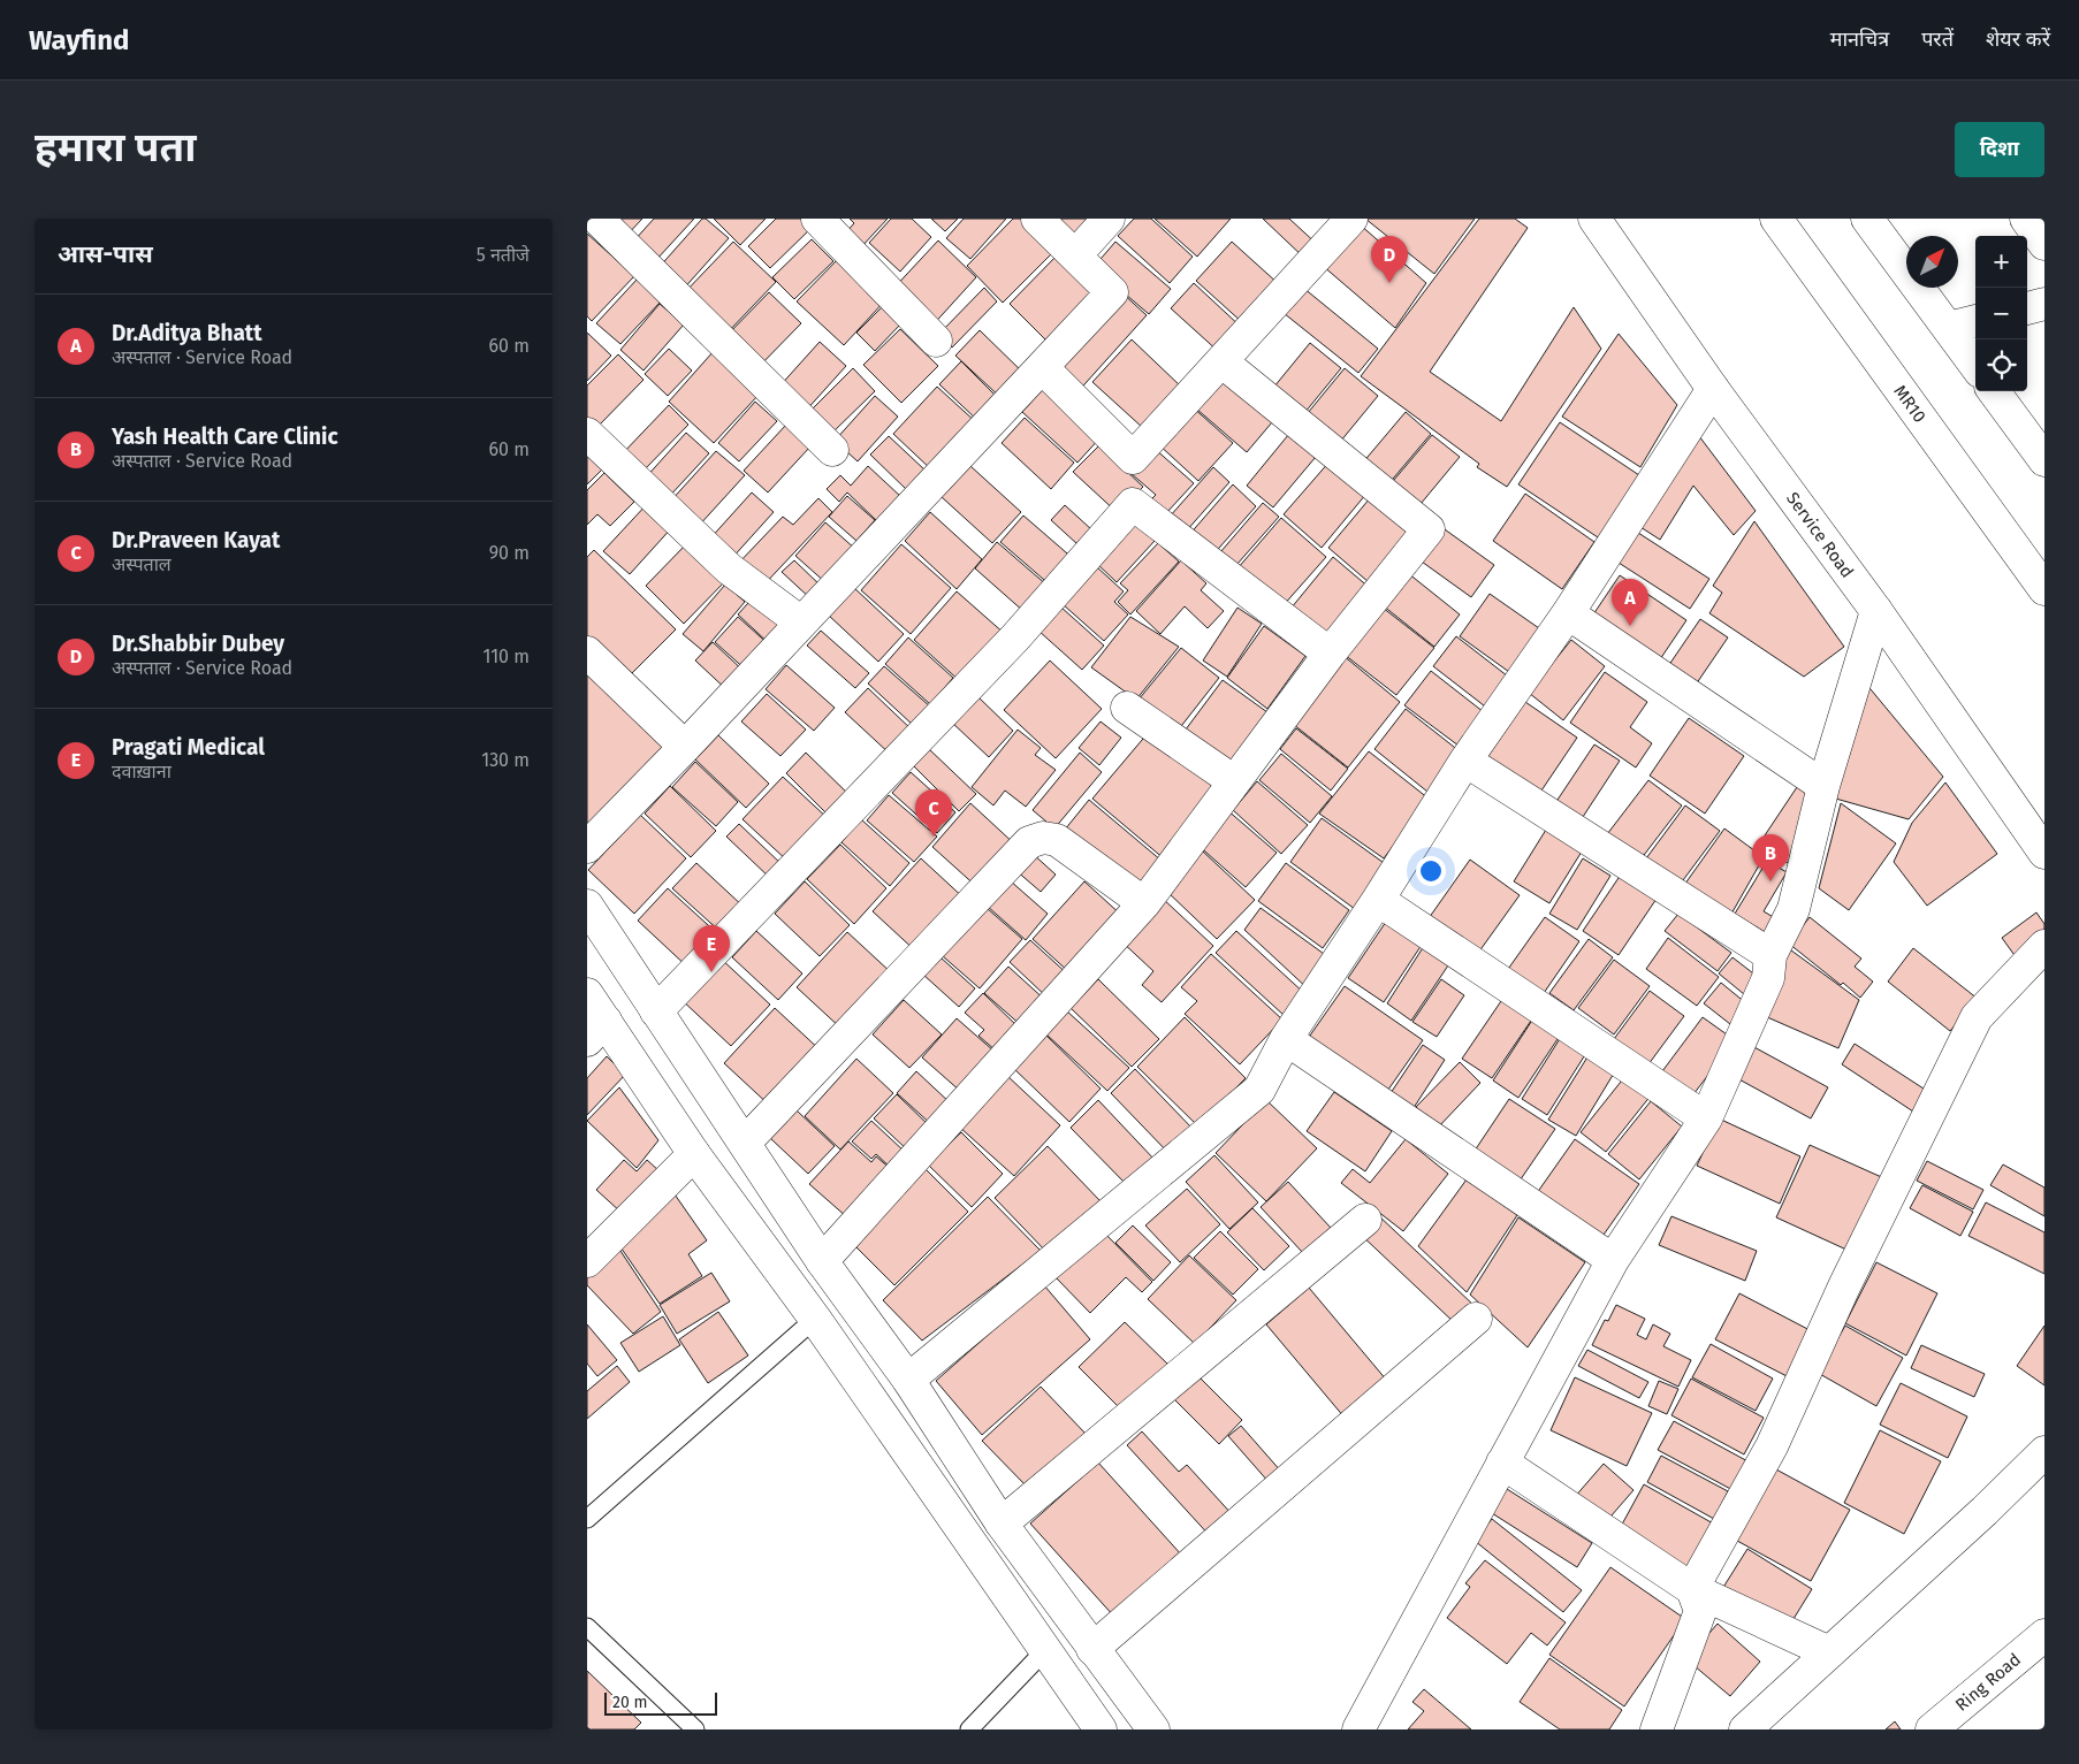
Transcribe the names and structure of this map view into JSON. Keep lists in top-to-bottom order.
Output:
{
  "streets": {
    "street": ["MR10", "Service Road", "Ring Road"]
  },
  "scale_bar": "20 m",
  "north": "top right",
  "page": {
    "header": "Wayfind",
    "nav": ["मानचित्र", "परतें", "शेयर करें"],
    "buttons": "दिशा",
    "title": "हमारा पता",
    "heading": ["आस-पास", "5 नतीजे"],
    "map_buttons": ["+", "−"],
    "pins": [
      "D",
      "A",
      "C",
      "B",
      "E"
    ],
    "list": [
      {
        "mark": "A",
        "name": "Dr.Aditya Bhatt",
        "note": "अस्पताल · Service Road",
        "value": "60 m"
      },
      {
        "mark": "B",
        "name": "Yash Health Care Clinic",
        "note": "अस्पताल · Service Road",
        "value": "60 m"
      },
      {
        "mark": "C",
        "name": "Dr.Praveen Kayat",
        "note": "अस्पताल",
        "value": "90 m"
      },
      {
        "mark": "D",
        "name": "Dr.Shabbir Dubey",
        "note": "अस्पताल · Service Road",
        "value": "110 m"
      },
      {
        "mark": "E",
        "name": "Pragati Medical",
        "note": "दवाख़ाना",
        "value": "130 m"
      }
    ],
    "scale": "20 m"
  }
}
